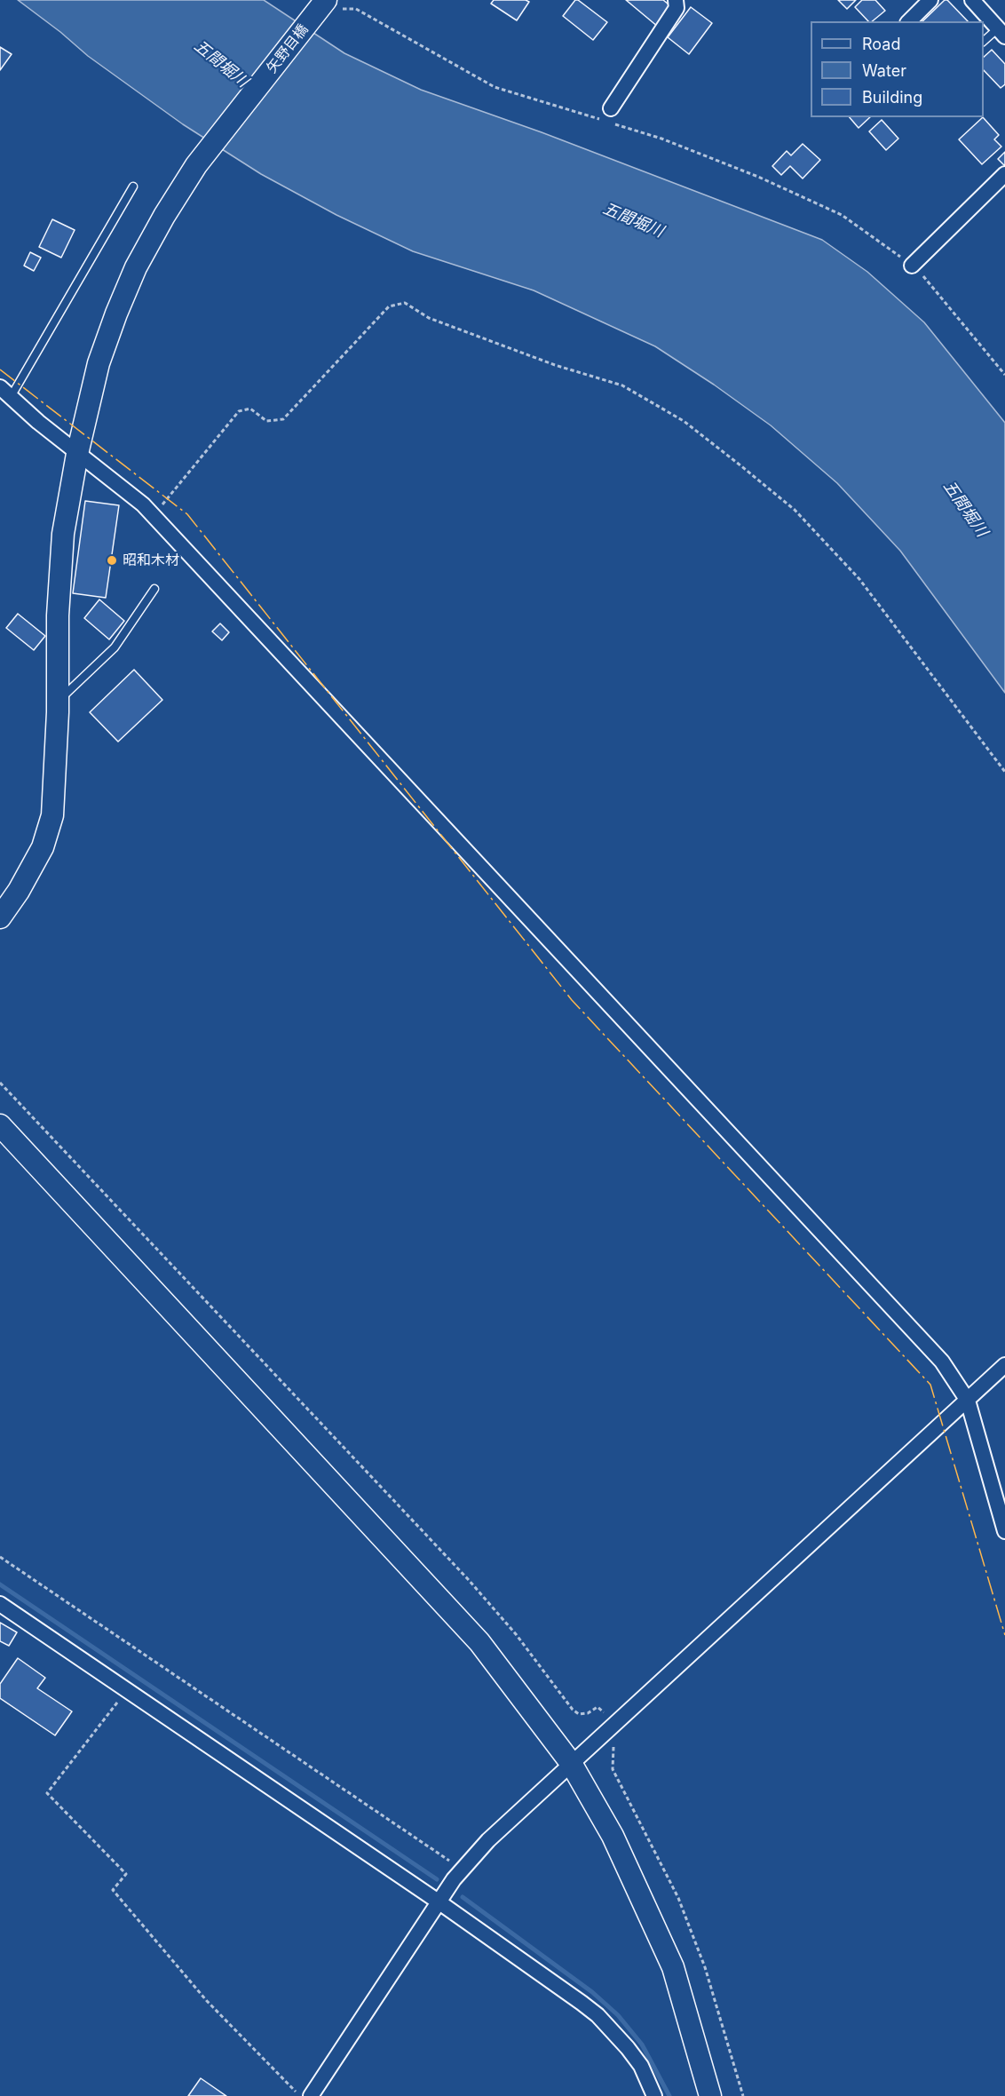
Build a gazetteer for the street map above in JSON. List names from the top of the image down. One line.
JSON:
{"streets":{"street":["矢野目橋"]},"water":["五間堀川"],"places":["昭和木材"],"legend":["Road","Water","Building"]}
